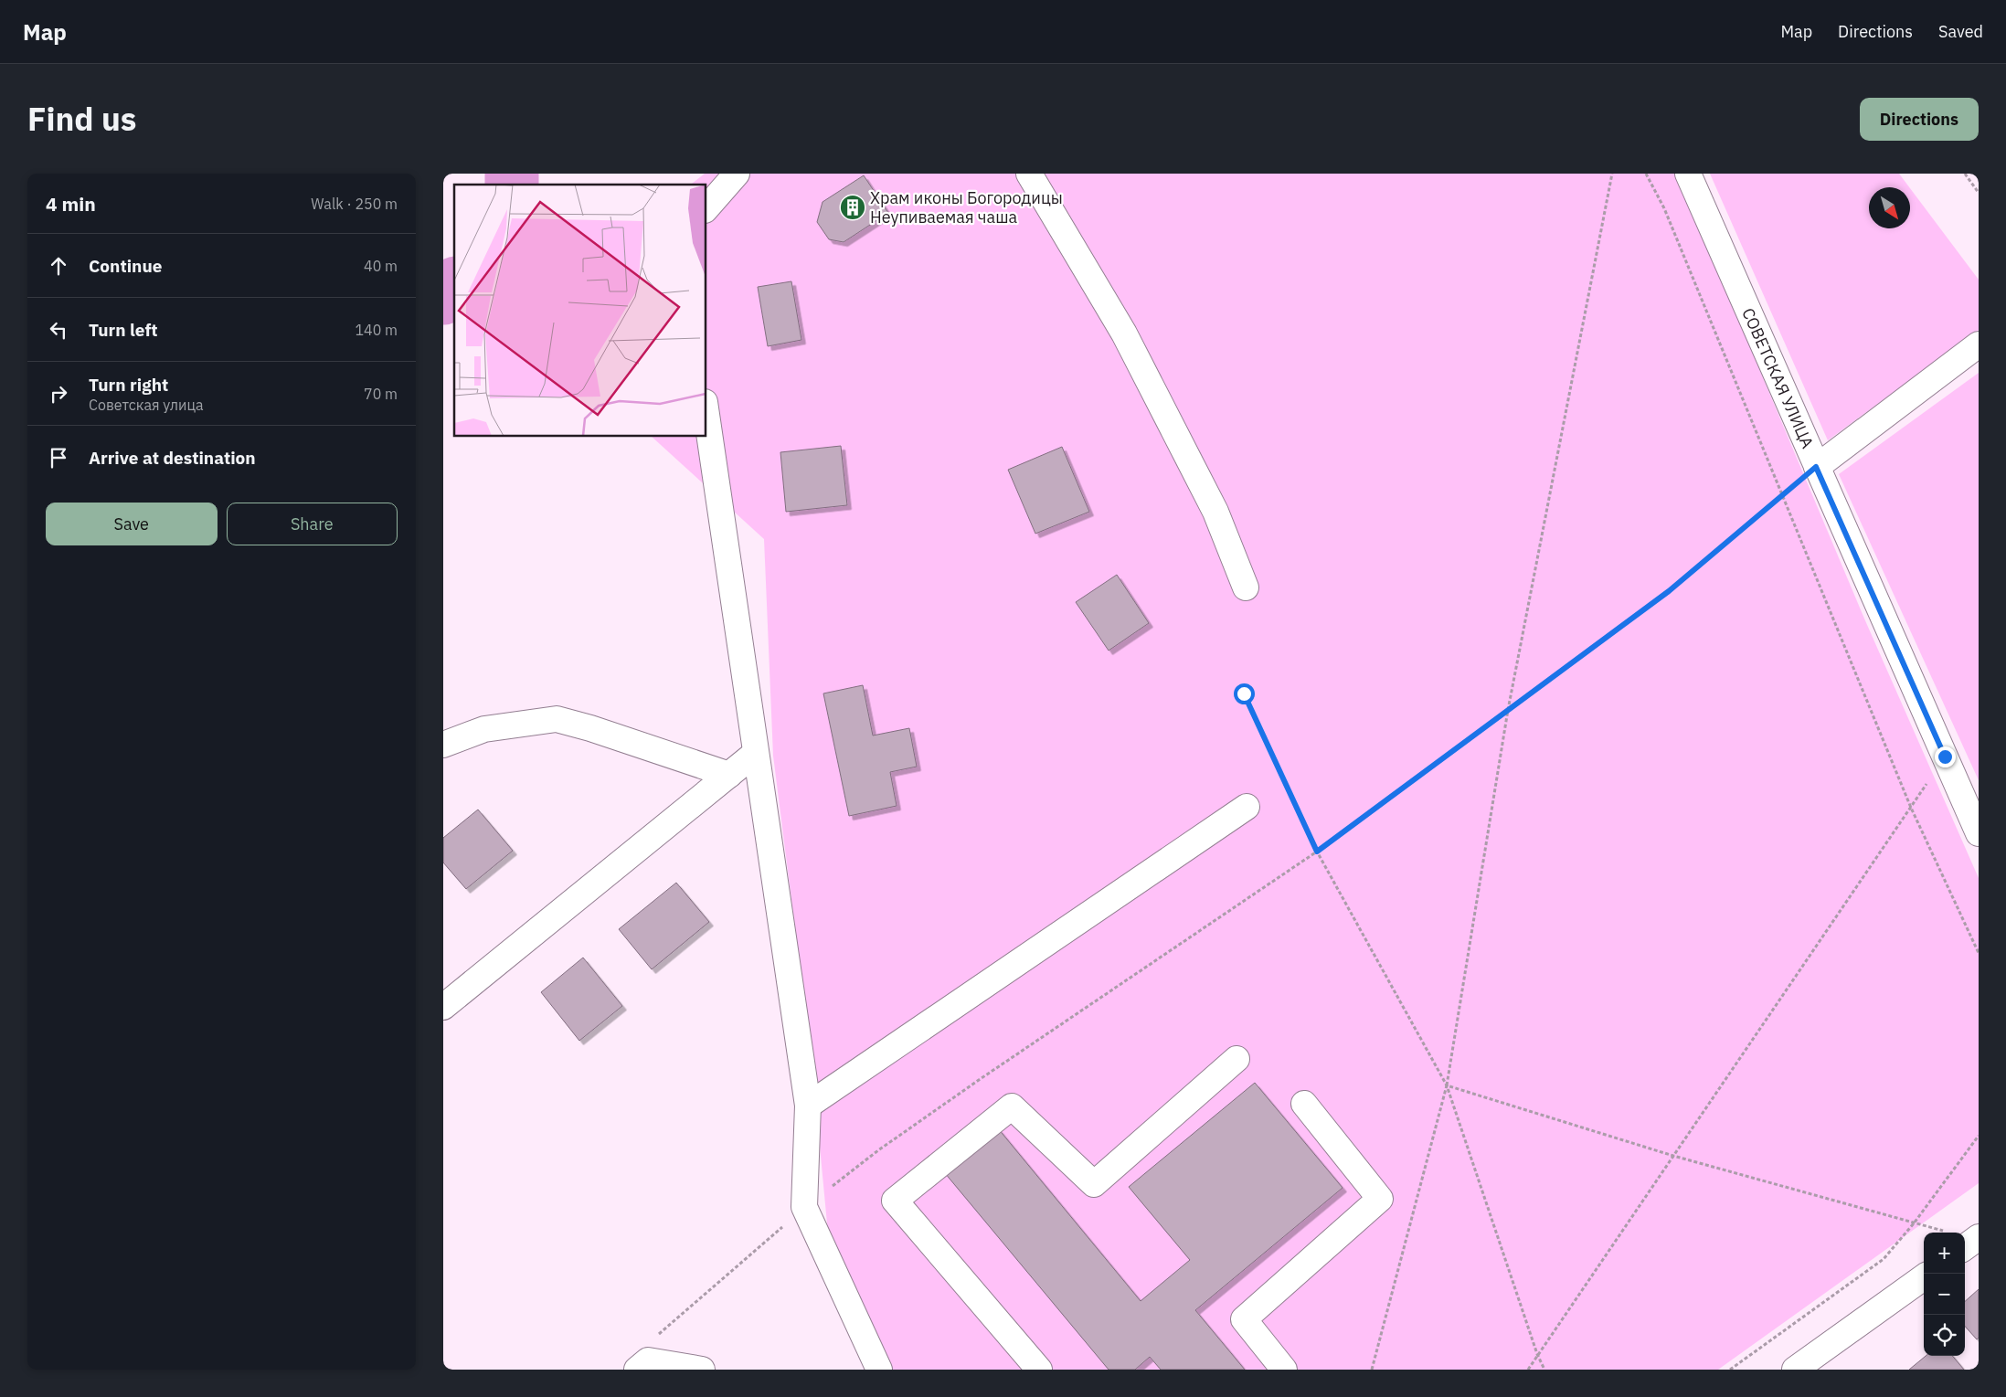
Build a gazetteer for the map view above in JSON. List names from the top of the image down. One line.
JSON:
{"streets":{"main road":["СОВЕТСКАЯ УЛИЦА"]},"places":{"building":["Храм иконы Богородицы Неупиваемая чаша"]},"north":"bottom right","page":{"header":"Map","nav":["Map","Directions","Saved"],"title":"Find us","buttons":["Directions",["Save","Share"]],"heading":["4 min","Walk · 250 m"],"list":[["Continue","40 m"],["Turn left","140 m"],["Turn right","Советская улица","70 m"],"Arrive at destination"],"map_buttons":["+","−"]}}
